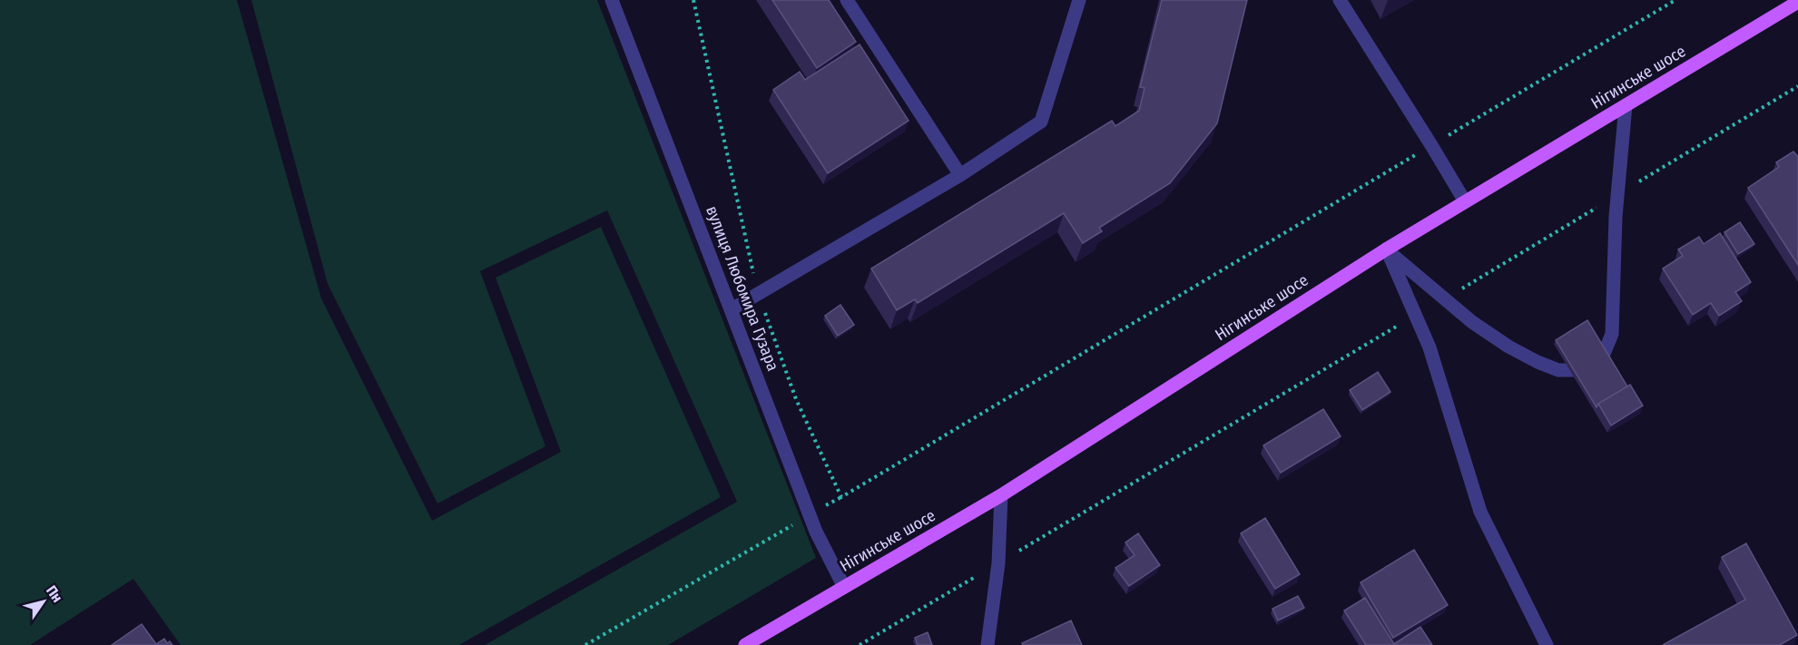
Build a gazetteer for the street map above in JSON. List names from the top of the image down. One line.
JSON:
{"streets":{"main road":["Нігинське шосе"],"street":["вулиця Любомира Гузара"]},"crossings":[["Нігинське шосе","вулиця Любомира Гузара"]],"north":"top right"}
